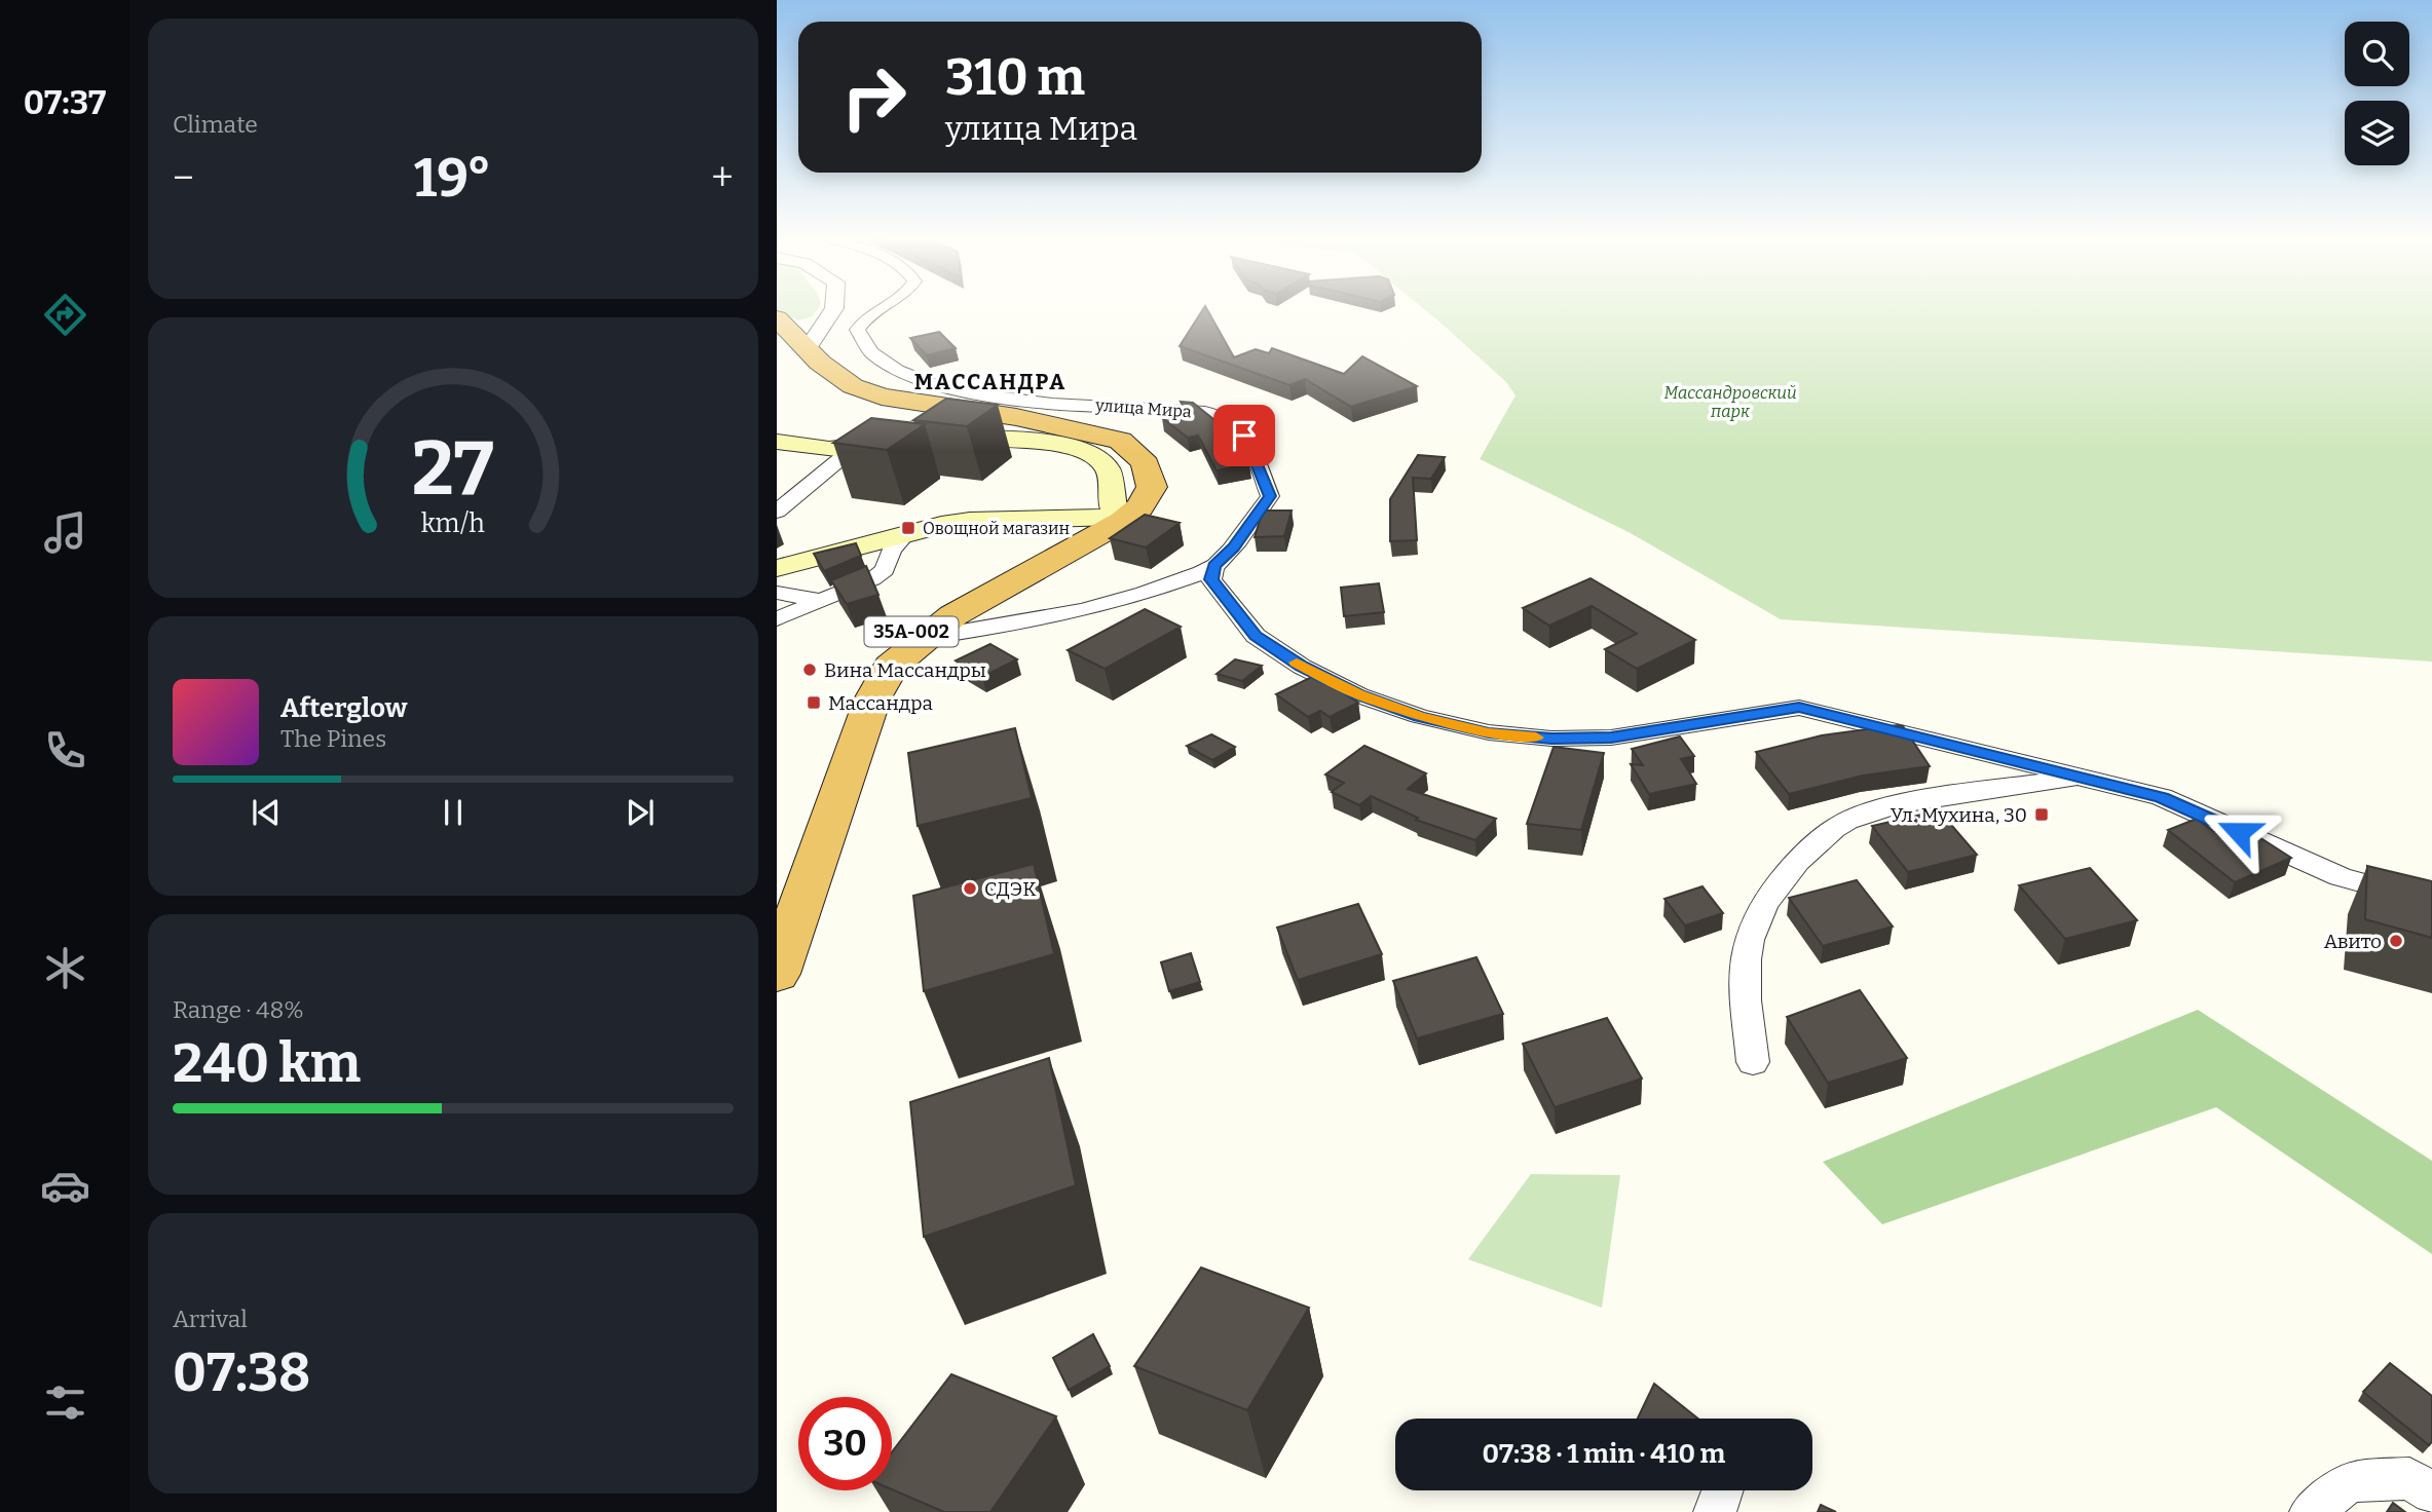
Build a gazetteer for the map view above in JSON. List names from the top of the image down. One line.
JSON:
{"streets":{"highway":["35А-002"],"street":["улица Мира"]},"crossings":[["улица Мира","35А-002"]],"districts":["МАССАНДРА"],"parks":["Массандровский парк"],"places":{"transit":["Овощной магазин","Массандра","Ул. Мухина, 30"],"other":["Вина Массандры","СДЭК","Авито"]},"page":{"tabs":"07:37","tile":["Climate",["Range · 48%","240 km"],["Arrival","07:38"]],"turn":["310 m","улица Мира"],"heat":["−","19°","+"],"song":["Afterglow","The Pines"],"limit":"30","trip":"07:38 · 1 min · 410 m","gauge":["27","km/h"]}}
